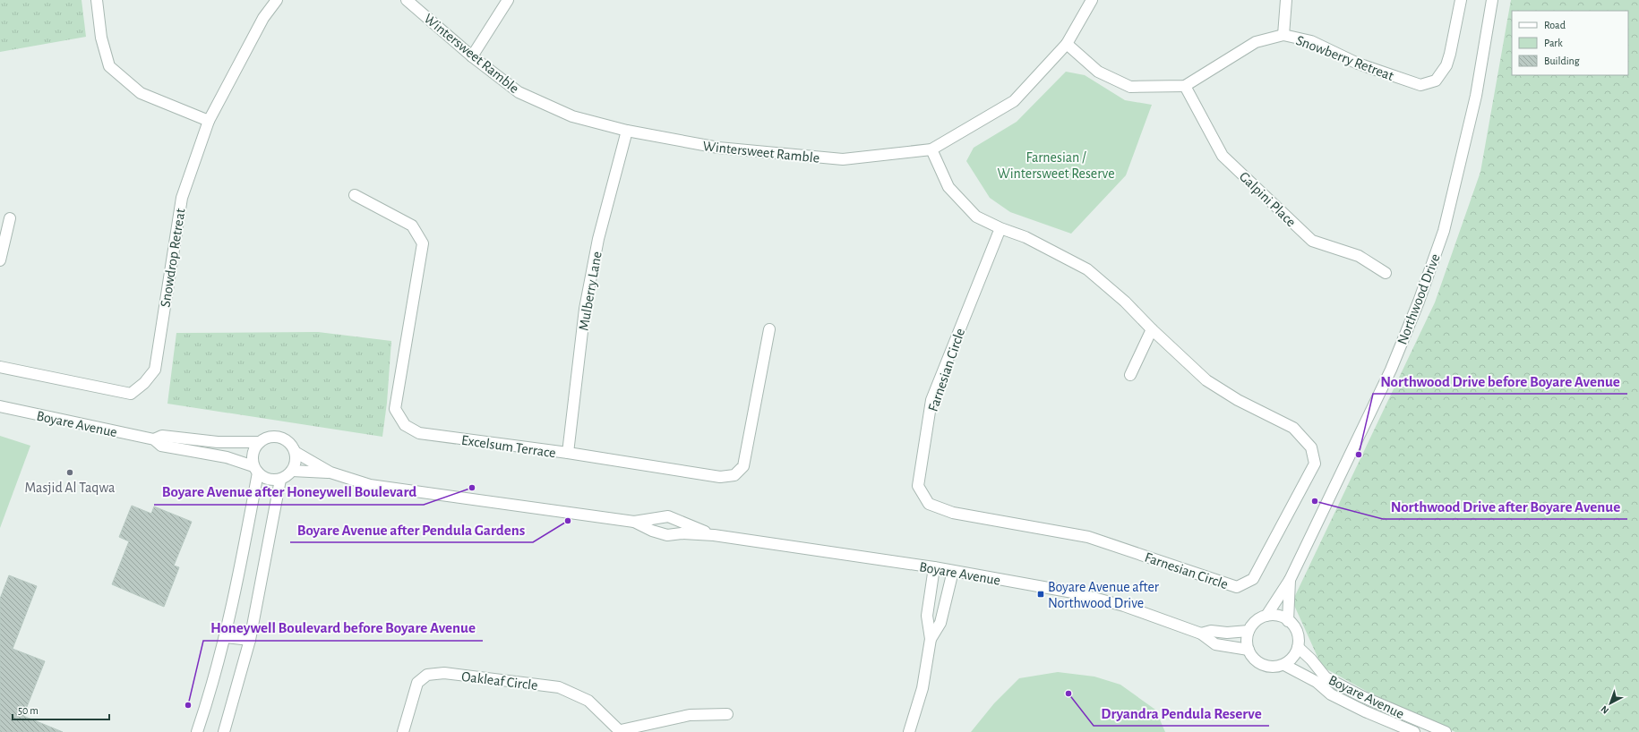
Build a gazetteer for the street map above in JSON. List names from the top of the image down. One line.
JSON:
{"streets":{"street":["Wintersweet Ramble","Snowberry Retreat","Galpini Place","Snowdrop Retreat","Mulberry Lane","Northwood Drive","Farnesian Circle","Boyare Avenue","Excelsum Terrace","Oakleaf Circle"]},"crossings":[["Wintersweet Ramble","Mulberry Lane"],["Wintersweet Ramble","Farnesian Circle"],["Snowberry Retreat","Galpini Place"],["Mulberry Lane","Excelsum Terrace"],["Northwood Drive","Boyare Avenue"]],"parks":["Farnesian / Wintersweet Reserve"],"places":{"other":["Northwood Drive before Boyare Avenue","Masjid Al Taqwa","Boyare Avenue after Honeywell Boulevard","Northwood Drive after Boyare Avenue","Boyare Avenue after Pendula Gardens","Dryandra Pendula Reserve","Honeywell Boulevard before Boyare Avenue"],"transit":["Boyare Avenue after Northwood Drive"]},"legend":["Road","Park","Building"],"scale_bar":"50 m","north":"bottom left"}
